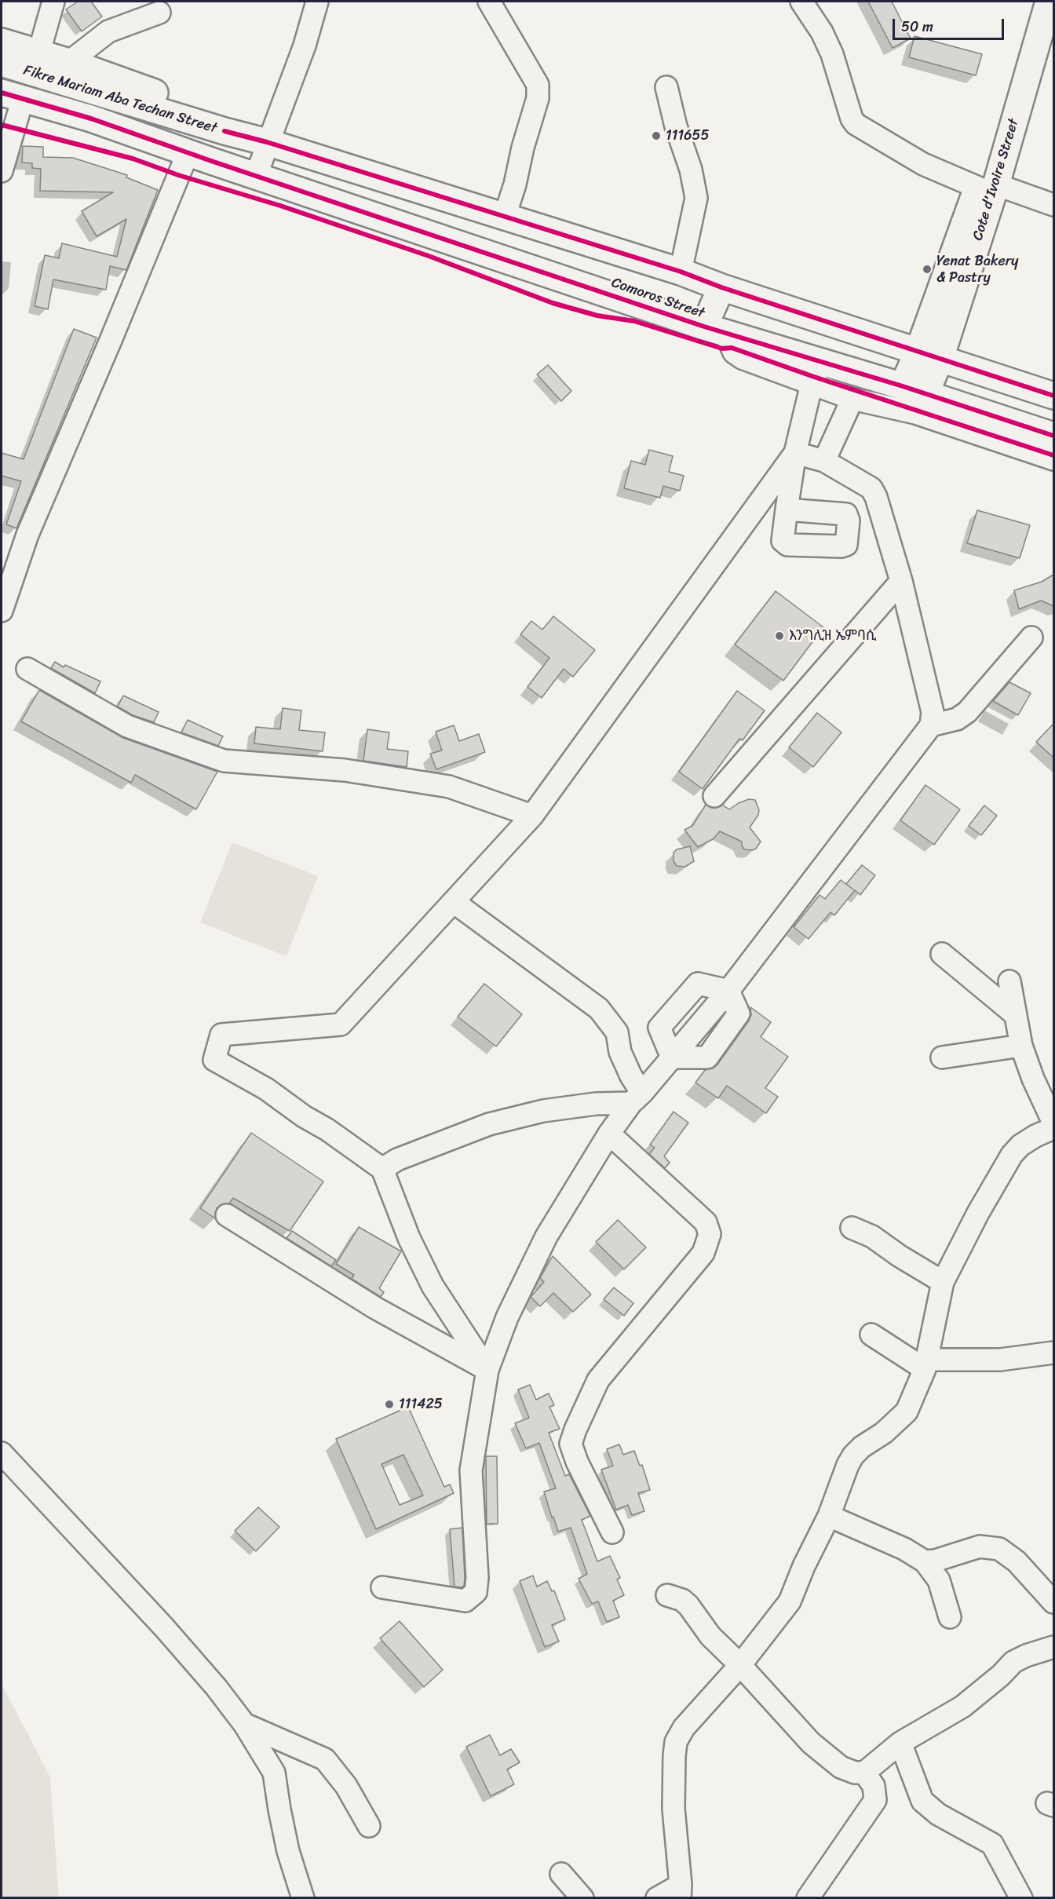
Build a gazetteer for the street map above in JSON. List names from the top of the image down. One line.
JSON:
{"streets":{"main road":["Fikre Mariam Aba Techan Street","Cote d'Ivoire Street","Comoros Street"]},"crossings":[["Fikre Mariam Aba Techan Street","Comoros Street"],["Cote d'Ivoire Street","Comoros Street"]],"places":["111655","Yenat Bakery & Pastry","እንግሊዝ ኤምባሲ","111425"],"scale_bar":"50 m"}
